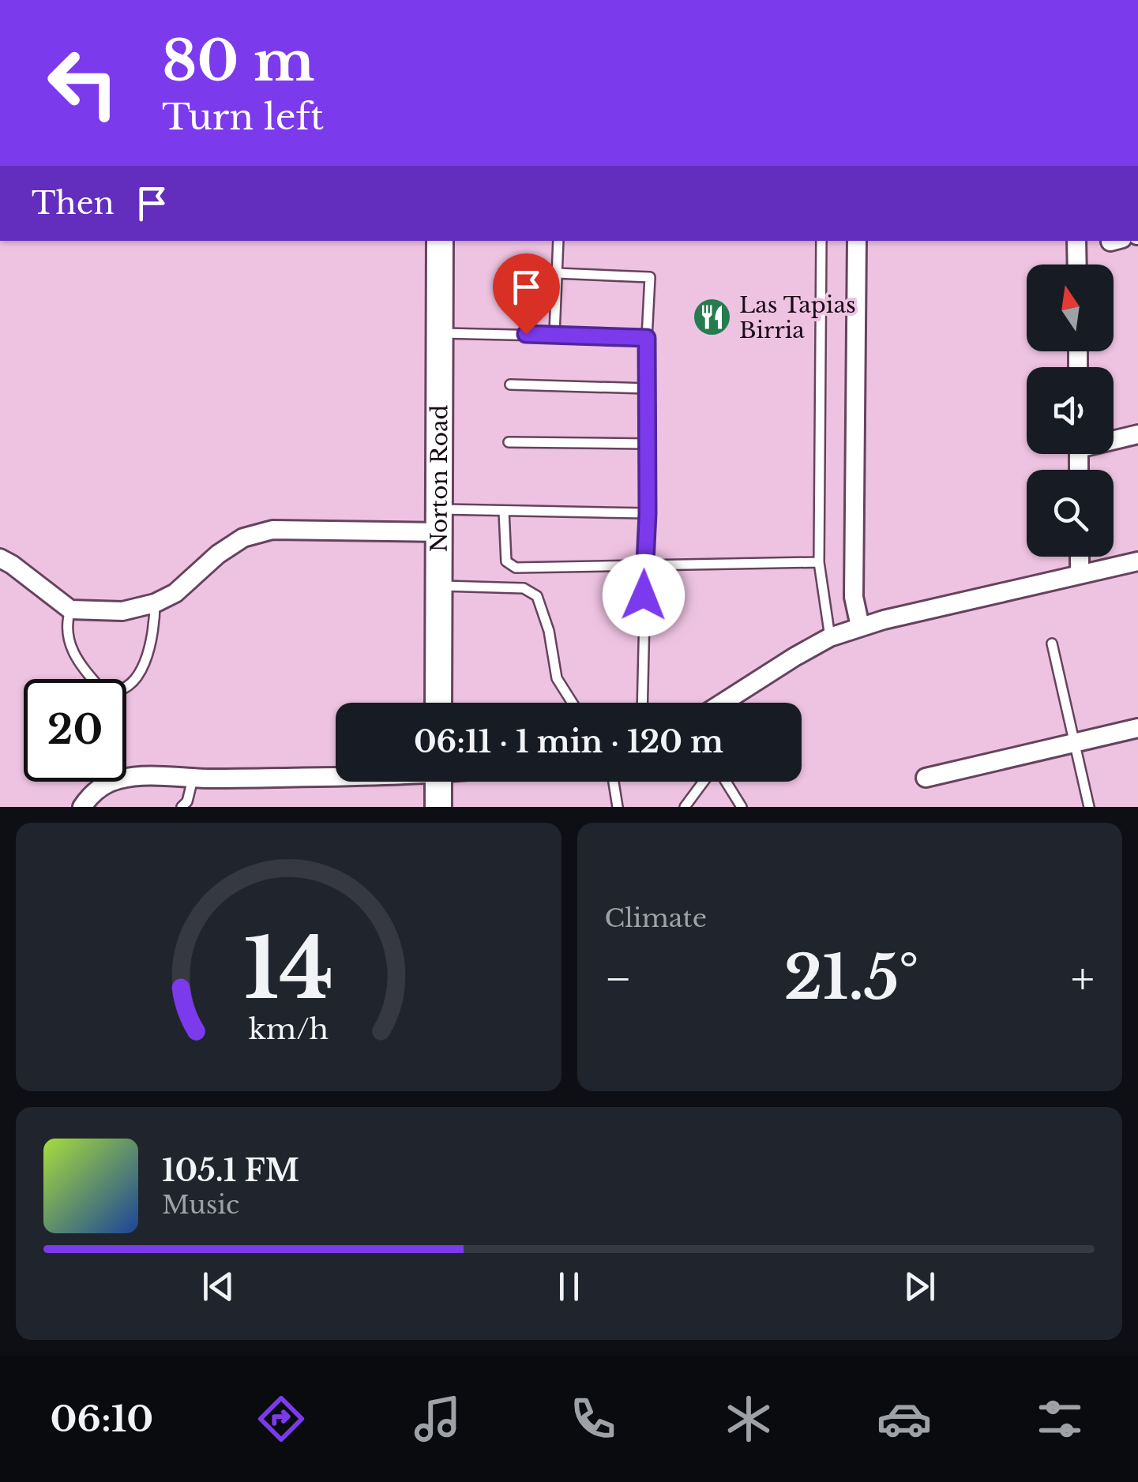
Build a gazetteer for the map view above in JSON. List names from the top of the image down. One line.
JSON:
{"streets":{"main road":["Norton Road"]},"places":{"restaurant":["Las Tapias Birria"]},"north":"top","page":{"turn":["80 m","Turn left"],"then":"Then","limit":"20","trip":"06:11 · 1 min · 120 m","tile":"Climate","heat":["−","21.5°","+"],"song":["105.1 FM","Music"],"tabs":"06:10","gauge":["14","km/h"]}}
